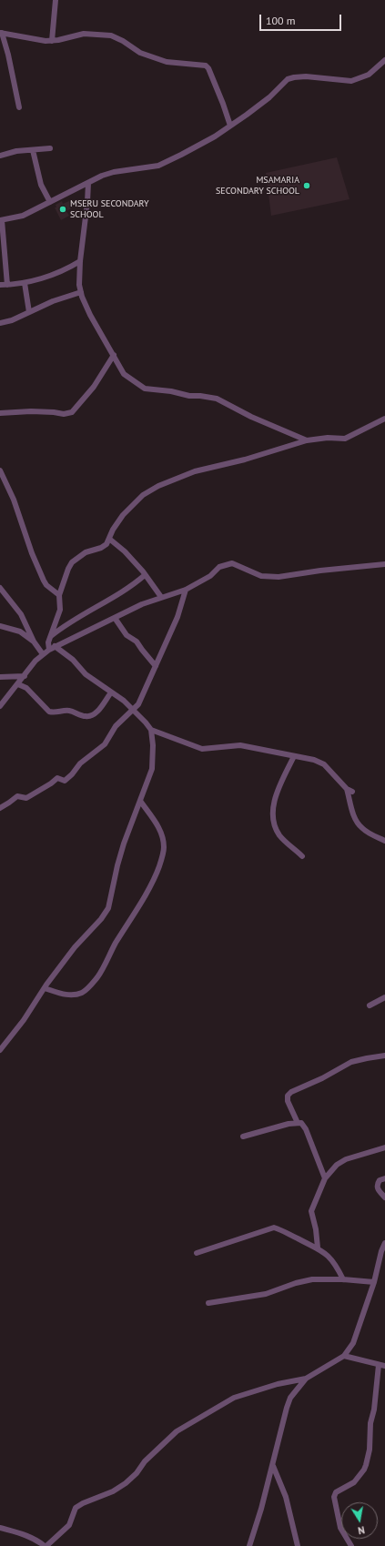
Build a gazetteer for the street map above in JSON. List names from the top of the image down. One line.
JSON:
{"places":["MSAMARIA SECONDARY SCHOOL","MSERU SECONDARY SCHOOL"],"scale_bar":"100 m","north":"bottom"}
